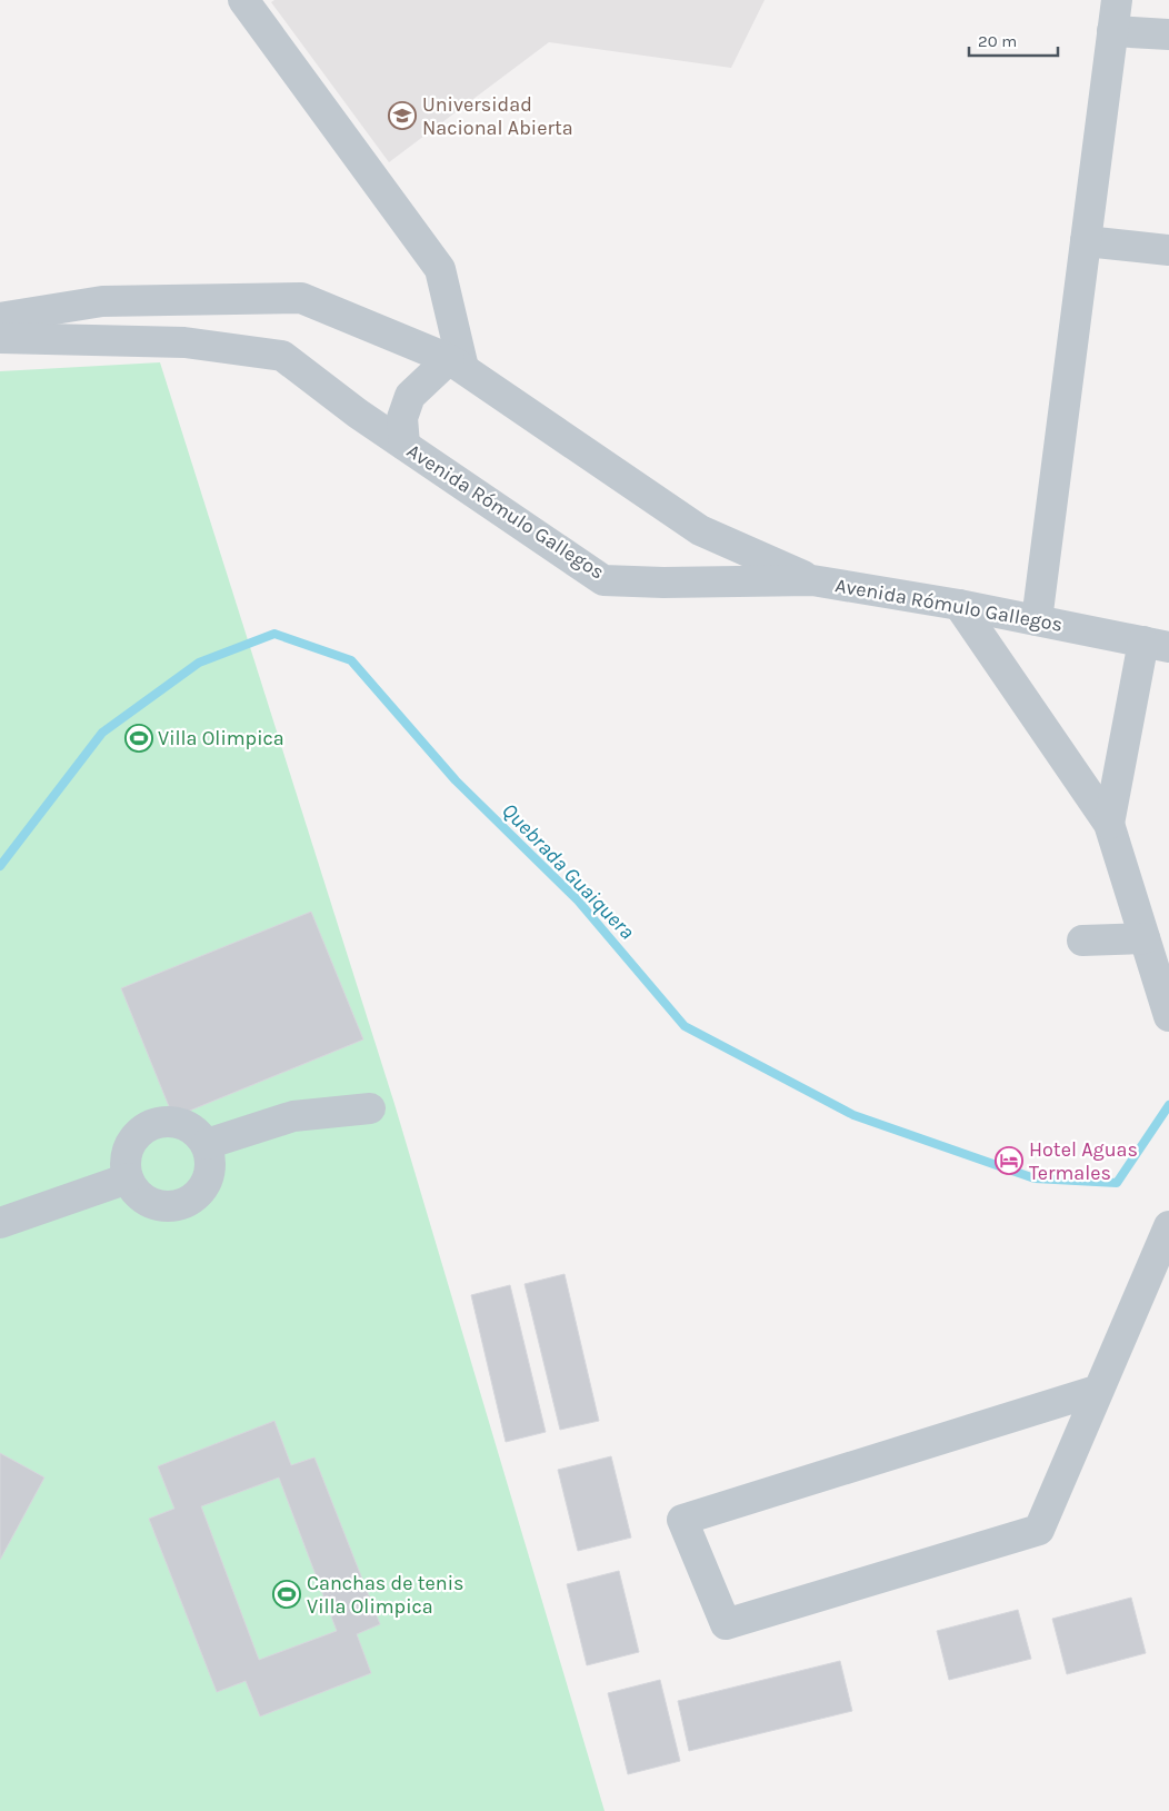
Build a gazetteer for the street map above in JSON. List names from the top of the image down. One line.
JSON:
{"streets":{"street":["Avenida Rómulo Gallegos"]},"water":["Quebrada Guaiquera"],"places":{"school or university":["Universidad Nacional Abierta"],"sports":["Villa Olimpica","Canchas de tenis Villa Olimpica"],"hotel":["Hotel Aguas Termales"]},"scale_bar":"20 m"}
